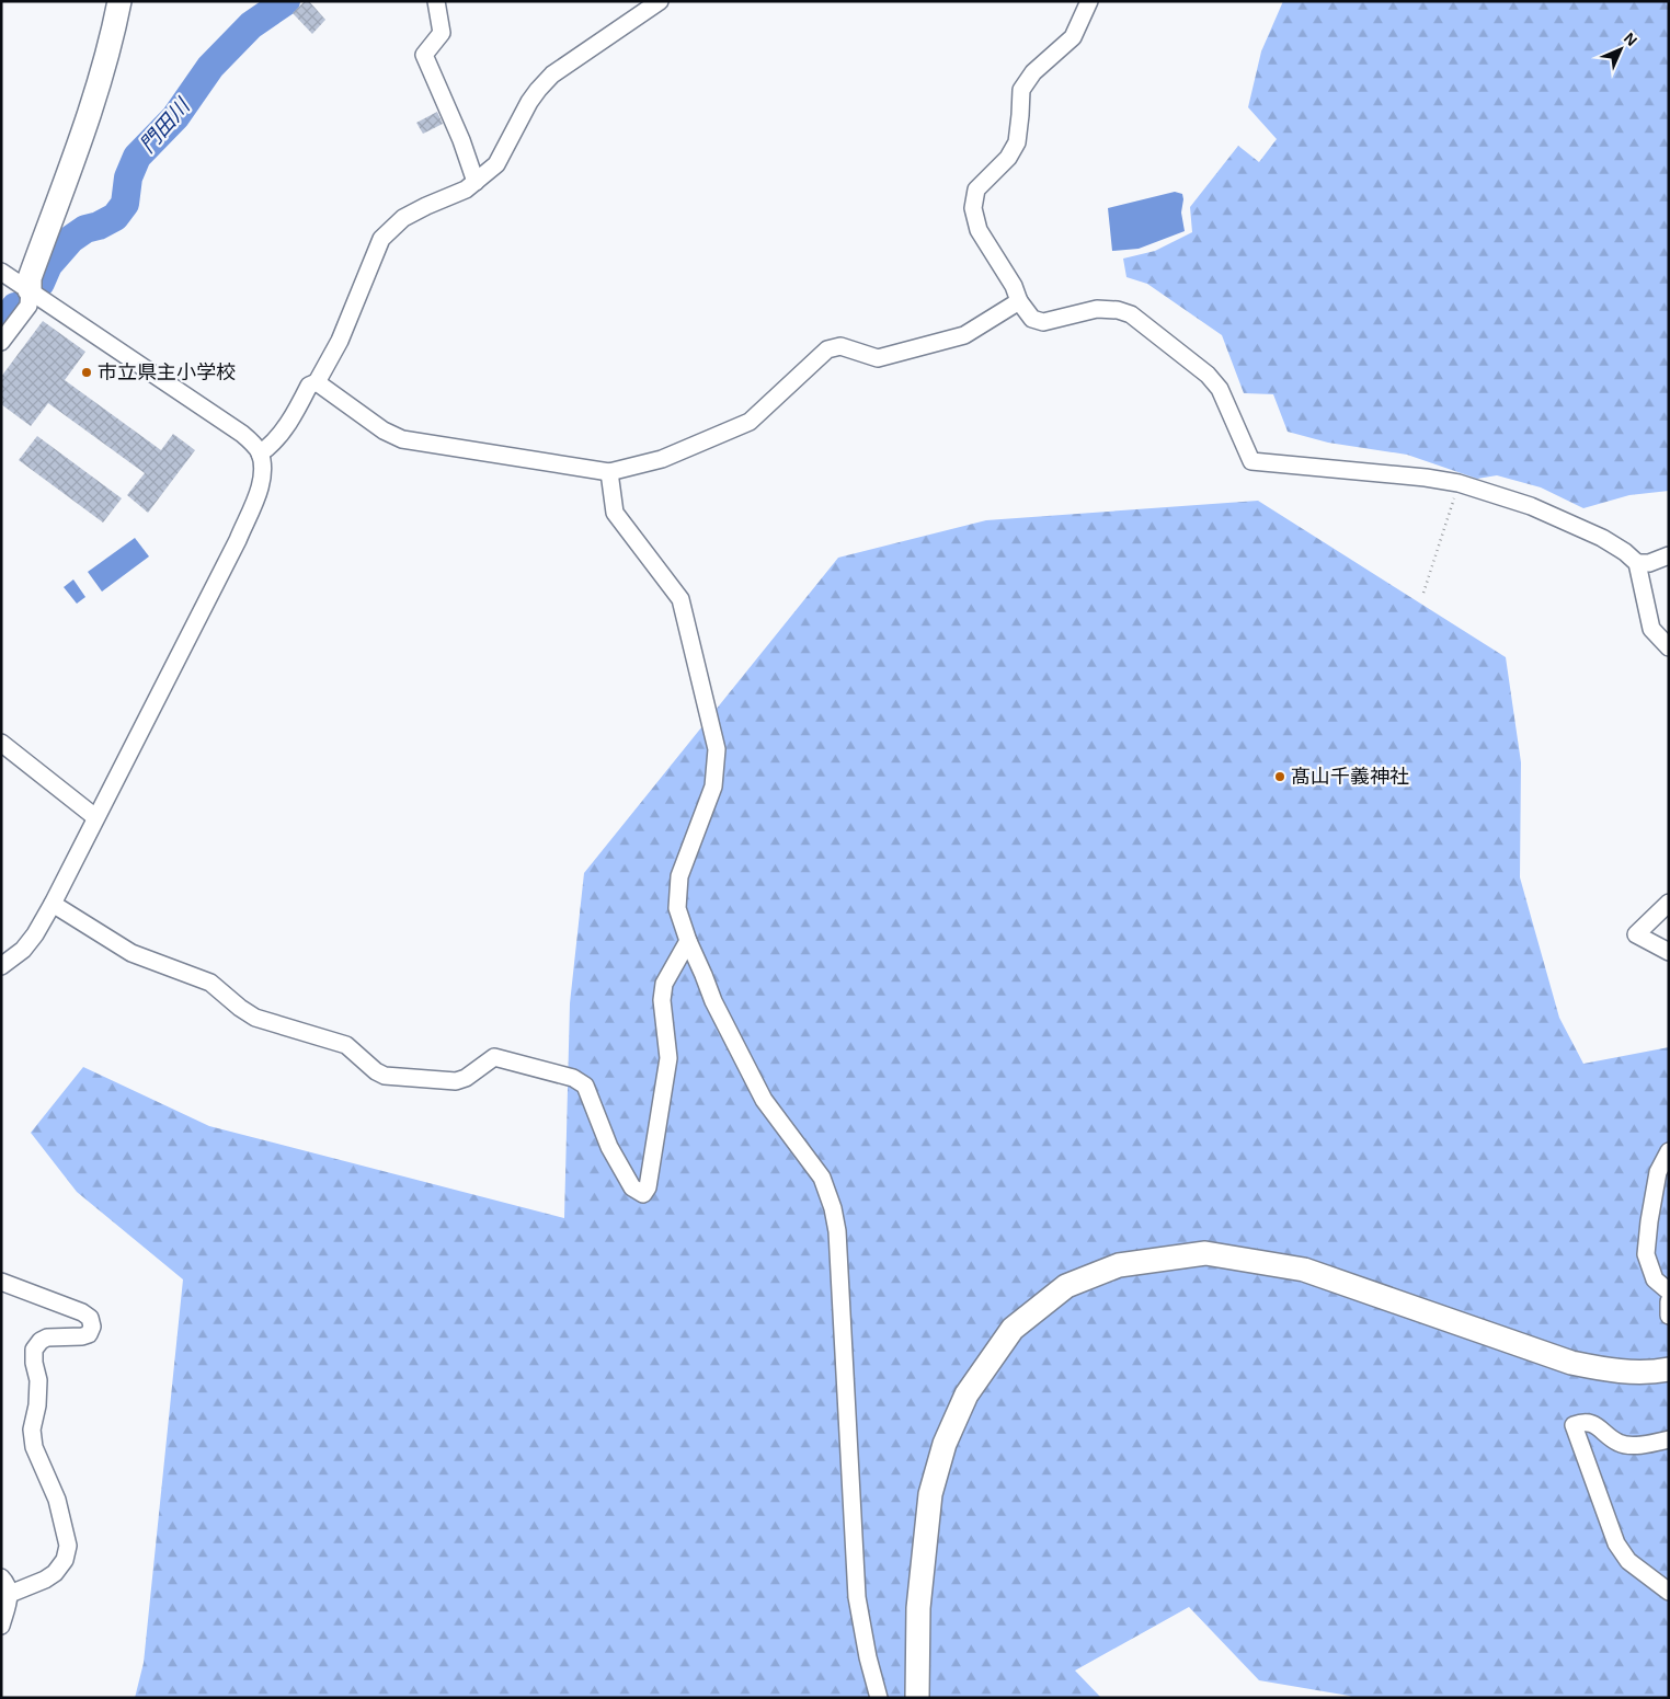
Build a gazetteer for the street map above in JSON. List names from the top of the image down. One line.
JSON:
{"water":["門田川"],"places":["市立県主小学校","髙山千義神社"],"north":"top right"}
